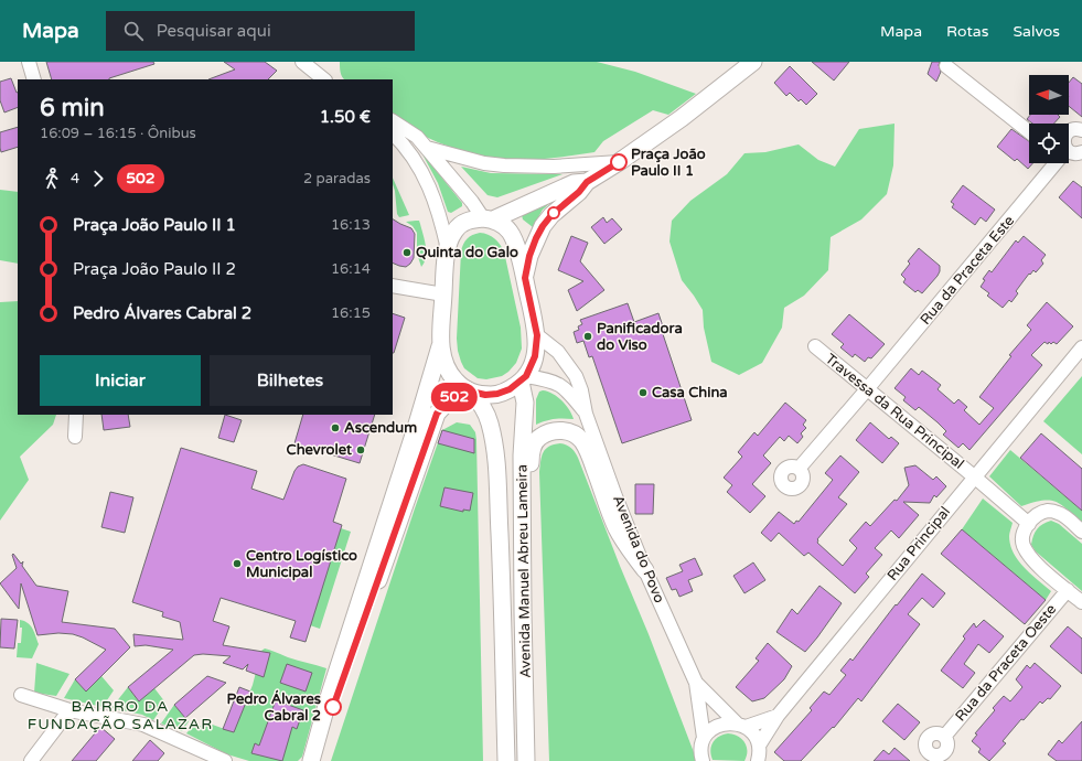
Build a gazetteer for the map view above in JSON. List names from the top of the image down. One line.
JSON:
{"streets":{"main road":["Avenida Manuel Abreu Lameira"],"street":["Rua da Praceta Este","Travessa da Rua Principal","Rua Principal","Avenida do Povo","Rua da Praceta Oeste"]},"crossings":[["Rua da Praceta Este","Travessa da Rua Principal"],["Travessa da Rua Principal","Rua Principal"],["Rua Principal","Avenida do Povo"],["Avenida do Povo","Avenida Manuel Abreu Lameira"]],"districts":["BAIRRO DA FUNDAÇÃO SALAZAR"],"places":["Praça João Paulo II 1","Quinta do Galo","Panificadora do Viso","Casa China","Ascendum","Chevrolet","Centro Logístico Municipal","Pedro Álvares Cabral 2"],"lines":["bus line 502"],"north":"left","page":{"header":"Mapa","search":"Pesquisar aqui","nav":["Mapa","Rotas","Salvos"],"on_map":"502","heading":["6 min","16:09 – 16:15 · Ônibus","1.50 €"],"legs":["4","502","2 paradas"],"list":[{"name":"Praça João Paulo II 1","value":"16:13"},{"name":"Praça João Paulo II 2","value":"16:14"},{"name":"Pedro Álvares Cabral 2","value":"16:15"}],"buttons":["Iniciar","Bilhetes"]}}
